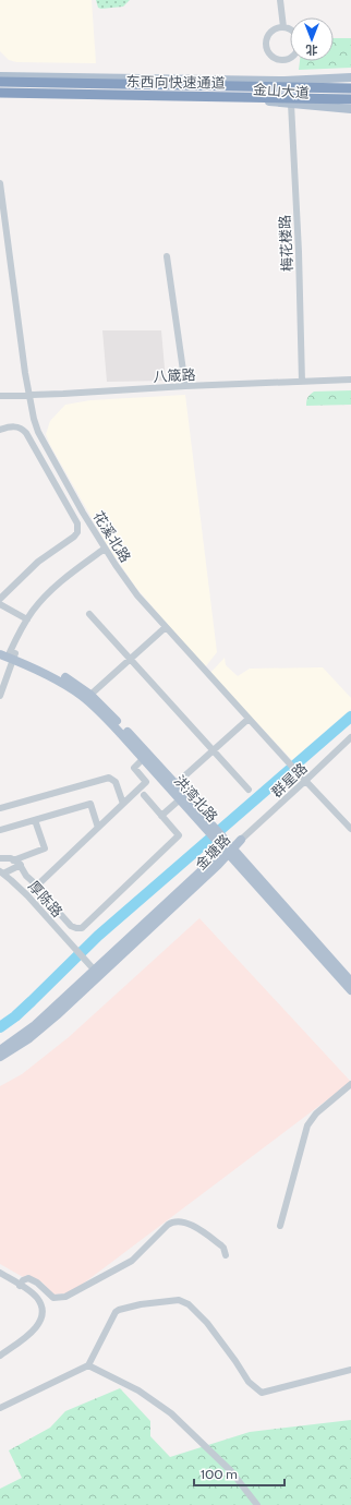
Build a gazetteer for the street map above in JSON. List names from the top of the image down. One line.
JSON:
{"streets":{"highway":["东西向快速通道"],"main road":["金山大道","洪湾北路","金塘路"],"street":["梅花楼路","八箴路","花溪北路","群星路","厚陈路"]},"crossings":[["金山大道","梅花楼路"],["梅花楼路","八箴路"],["八箴路","花溪北路"],["花溪北路","群星路"],["群星路","金塘路"],["洪湾北路","金塘路"],["金塘路","厚陈路"]],"scale_bar":"100 m","north":"bottom"}
